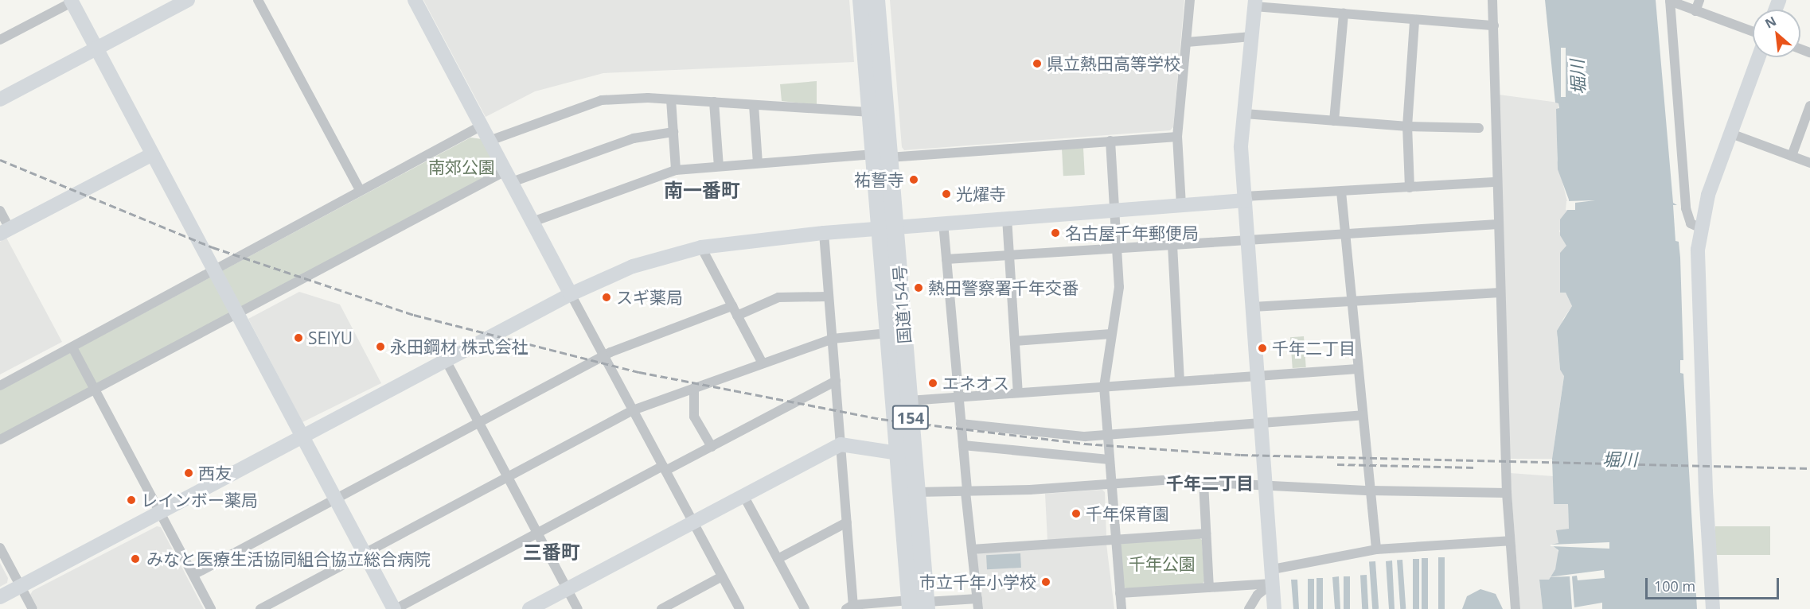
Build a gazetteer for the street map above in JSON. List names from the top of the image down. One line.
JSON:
{"streets":{"highway":["国道154号","154"]},"districts":["南一番町","千年二丁目","三番町"],"water":["堀川"],"parks":["南郊公園","千年公園"],"places":["県立熱田高等学校","祐誓寺","光燿寺","名古屋千年郵便局","熱田警察署千年交番","スギ薬局","SEIYU","永田鋼材 株式会社","千年二丁目","エネオス","西友","レインボー薬局","千年保育園","みなと医療生活協同組合協立総合病院","市立千年小学校"],"scale_bar":"100 m","north":"top left"}
